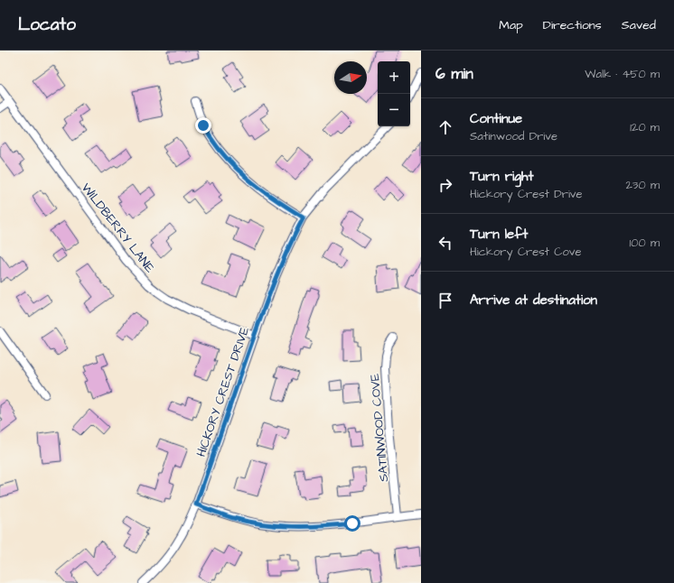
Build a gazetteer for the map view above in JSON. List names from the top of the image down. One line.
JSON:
{"streets":{"street":["WILDBERRY LANE","HICKORY CREST DRIVE","SATINWOOD COVE"]},"crossings":[["WILDBERRY LANE","HICKORY CREST DRIVE"]],"north":"right","page":{"header":"Locato","nav":["Map","Directions","Saved"],"heading":["6 min","Walk · 450 m"],"map_buttons":["+","−"],"list":[["Continue","Satinwood Drive","120 m"],["Turn right","Hickory Crest Drive","230 m"],["Turn left","Hickory Crest Cove","100 m"],"Arrive at destination"]}}
